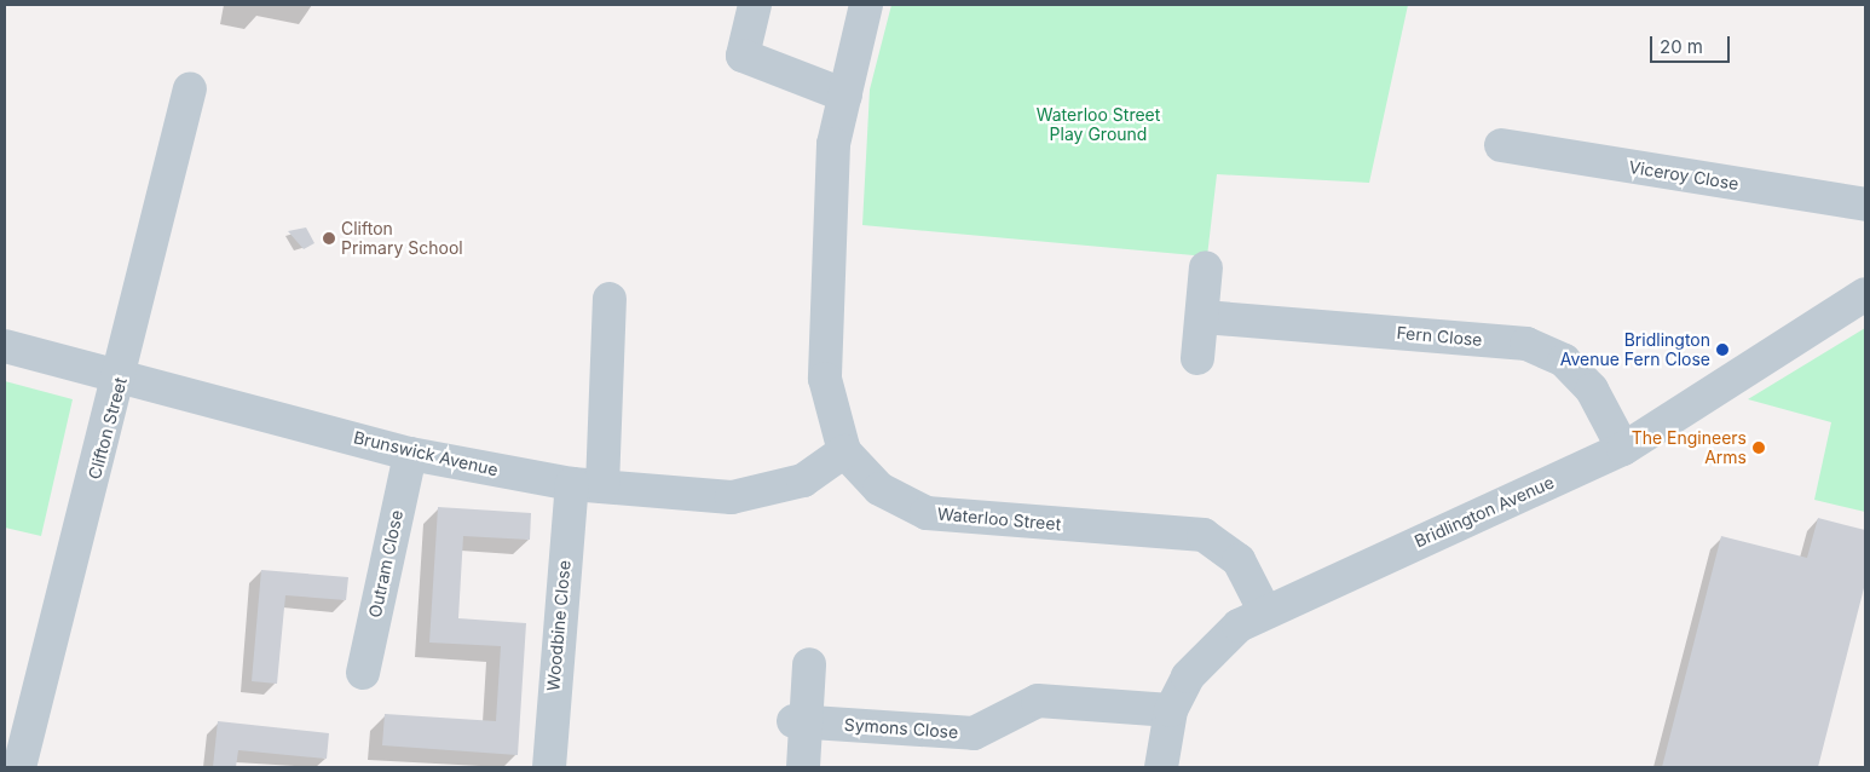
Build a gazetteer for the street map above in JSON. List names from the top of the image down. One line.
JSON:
{"streets":{"street":["Viceroy Close","Fern Close","Clifton Street","Brunswick Avenue","Bridlington Avenue","Waterloo Street","Outram Close","Woodbine Close","Symons Close"]},"crossings":[["Fern Close","Bridlington Avenue"],["Clifton Street","Brunswick Avenue"],["Brunswick Avenue","Waterloo Street"],["Brunswick Avenue","Outram Close"],["Brunswick Avenue","Woodbine Close"],["Bridlington Avenue","Waterloo Street"],["Bridlington Avenue","Symons Close"]],"parks":["Waterloo Street Play Ground"],"places":["Clifton Primary School","Bridlington Avenue Fern Close","The Engineers Arms"],"scale_bar":"20 m"}
